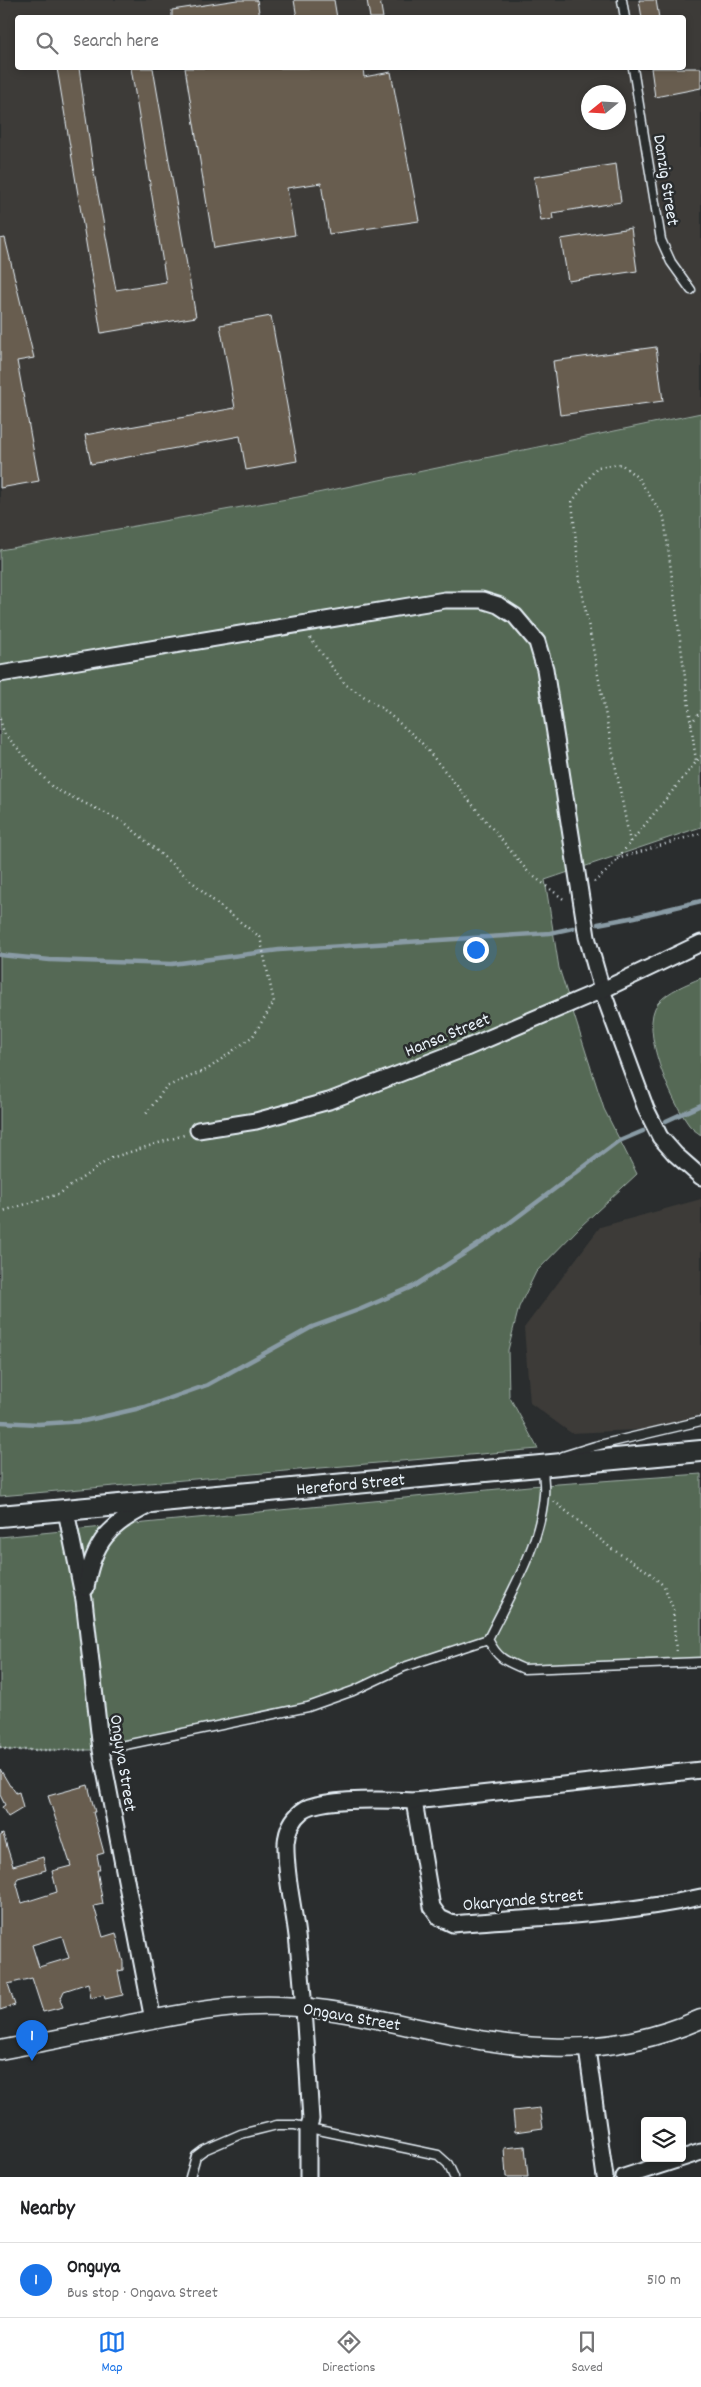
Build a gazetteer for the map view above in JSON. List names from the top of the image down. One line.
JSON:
{"streets":{"main road":["Hereford Street"],"street":["Hansa Street","Onguya Street","Okaryande Street","Ongava Street"],"lane":["Danzig Street"]},"crossings":[["Hereford Street","Onguya Street"],["Onguya Street","Ongava Street"]],"north":"left","page":{"search":"Search here","pins":"1","heading":"Nearby","list":[{"mark":"1","name":"Onguya","note":"Bus stop · Ongava Street","value":"510 m"}],"nav":["Map","Directions","Saved"]}}
